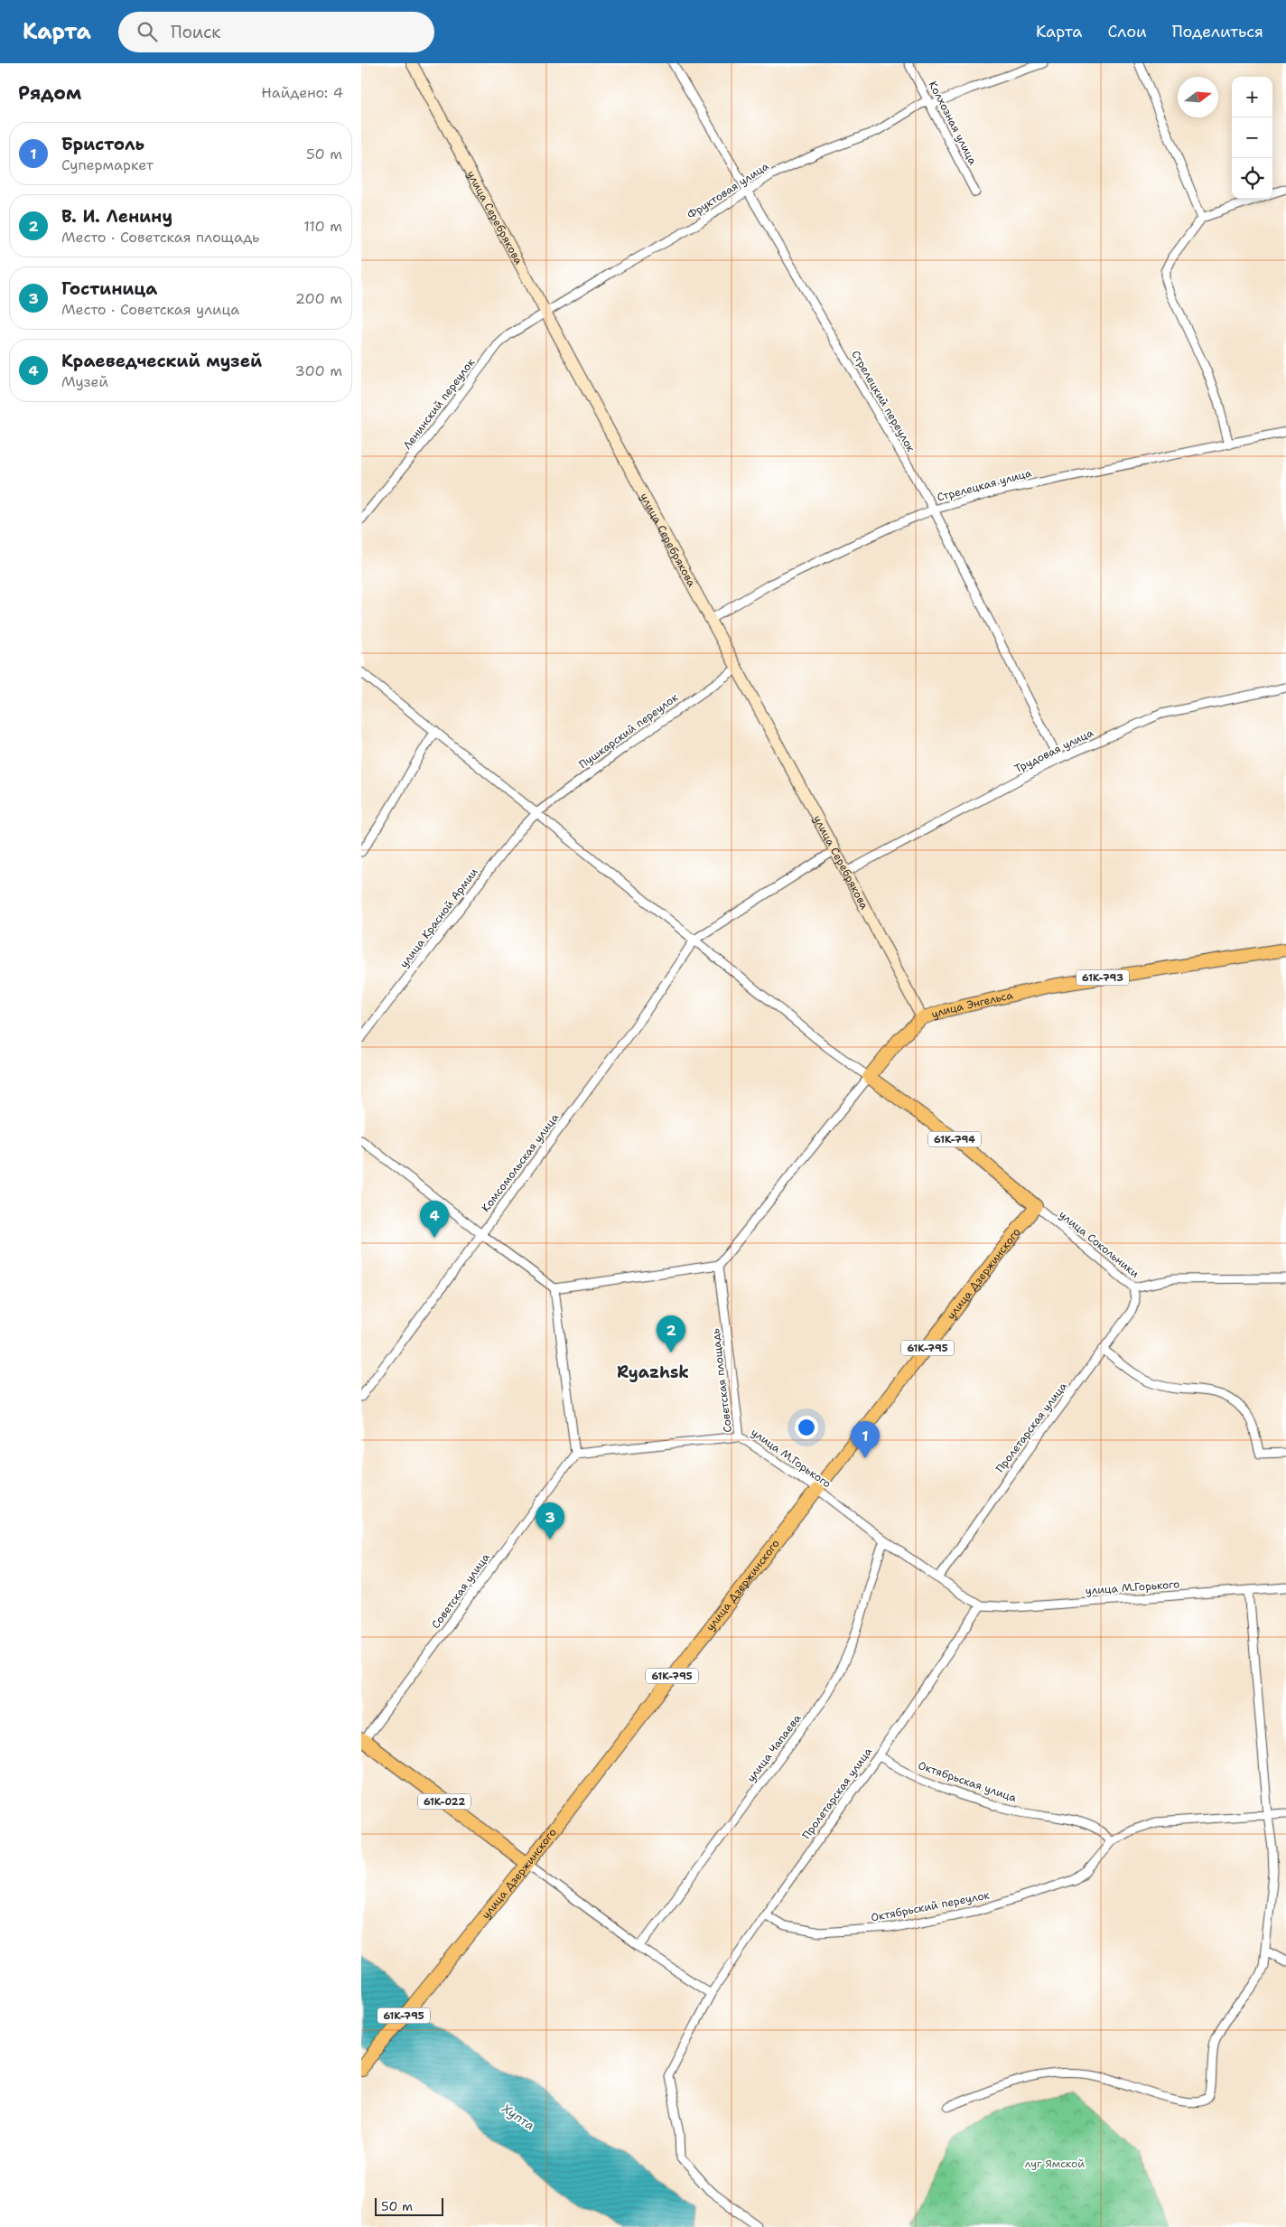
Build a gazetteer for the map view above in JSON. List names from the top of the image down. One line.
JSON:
{"streets":{"main road":["улица Серебрякова","61К-793","улица Энгельса","61К-794","улица Дзержинского","61К-795","61К-022"],"street":["Колхозная улица","Фруктовая улица","Стрелецкий переулок","Ленинский переулок","Стрелецкая улица","Пушкарский переулок","Трудовая улица","улица Красной Армии","Комсомольская улица","улица Сокольники","Советская площадь","Пролетарская улица","улица М.Горького","Советская улица","улица Чапаева","Октябрьская улица","Октябрьский переулок"]},"crossings":[["Колхозная улица","Фруктовая улица"],["Фруктовая улица","улица Серебрякова"],["Фруктовая улица","Стрелецкий переулок"],["Фруктовая улица","Ленинский переулок"],["улица Серебрякова","Ленинский переулок"],["улица Серебрякова","Стрелецкая улица"],["улица Серебрякова","Пушкарский переулок"],["улица Серебрякова","Трудовая улица"],["улица Серебрякова","улица Энгельса"],["Стрелецкий переулок","Стрелецкая улица"],["Стрелецкий переулок","Трудовая улица"],["Пушкарский переулок","улица Красной Армии"],["улица Энгельса","61К-794"],["улица Энгельса","Советская площадь"],["61К-794","улица Сокольники"],["61К-794","улица Дзержинского"],["улица Сокольники","улица Дзержинского"],["улица Сокольники","Пролетарская улица"],["улица Дзержинского","улица М.Горького"],["улица Дзержинского","61К-022"],["Советская площадь","улица М.Горького"],["Советская площадь","Советская улица"],["Пролетарская улица","улица М.Горького"],["Пролетарская улица","Октябрьская улица"],["Пролетарская улица","Октябрьский переулок"],["улица М.Горького","улица Чапаева"],["Советская улица","61К-022"],["Октябрьская улица","Октябрьский переулок"]],"districts":["Ryazhsk"],"water":["Хупта"],"parks":["луг Ямской"],"scale_bar":"50 m","north":"right","page":{"header":"Карта","search":"Поиск","nav":["Карта","Слои","Поделиться"],"heading":["Рядом","Найдено: 4"],"map_buttons":["+","−"],"list":[{"mark":"1","name":"Бристоль","note":"Супермаркет","value":"50 m"},{"mark":"2","name":"В. И. Ленину","note":"Место · Советская площадь","value":"110 m"},{"mark":"3","name":"Гостиница","note":"Место · Советская улица","value":"200 m"},{"mark":"4","name":"Краеведческий музей","note":"Музей","value":"300 m"}],"pins":["4","2","1","3"],"scale":"50 m"}}
